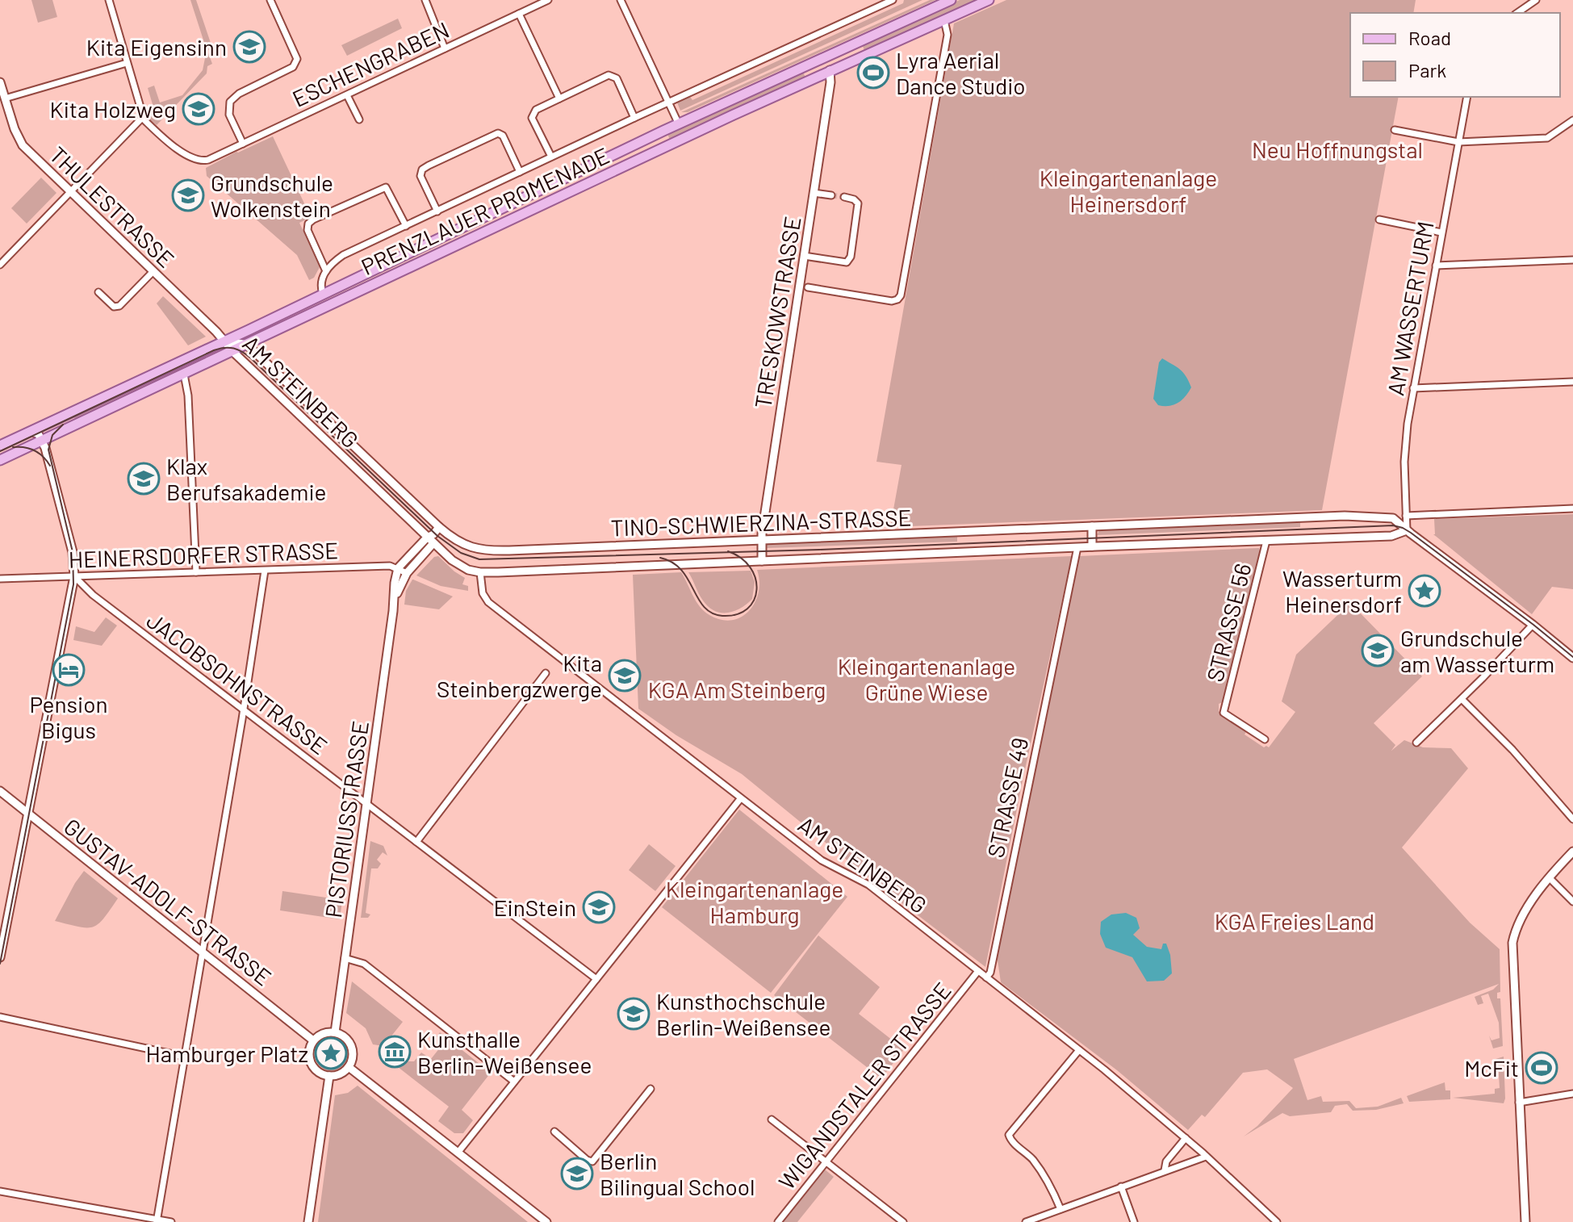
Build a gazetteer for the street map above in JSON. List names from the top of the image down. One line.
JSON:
{"streets":{"main road":["THULESTRASSE","PRENZLAUER PROMENADE","TRESKOWSTRASSE","AM STEINBERG","TINO-SCHWIERZINA-STRASSE","PISTORIUSSTRASSE","GUSTAV-ADOLF-STRASSE"],"street":["ESCHENGRABEN","AM WASSERTURM","HEINERSDORFER STRASSE","STRASSE 56","JACOBSOHNSTRASSE","STRASSE 49","WIGANDSTALER STRASSE"]},"crossings":[["THULESTRASSE","PRENZLAUER PROMENADE"],["THULESTRASSE","AM STEINBERG"],["PRENZLAUER PROMENADE","TRESKOWSTRASSE"],["PRENZLAUER PROMENADE","AM STEINBERG"],["AM WASSERTURM","TINO-SCHWIERZINA-STRASSE"],["TRESKOWSTRASSE","TINO-SCHWIERZINA-STRASSE"],["AM STEINBERG","TINO-SCHWIERZINA-STRASSE"],["AM STEINBERG","STRASSE 49"],["AM STEINBERG","PISTORIUSSTRASSE"],["AM STEINBERG","WIGANDSTALER STRASSE"],["TINO-SCHWIERZINA-STRASSE","STRASSE 56"],["TINO-SCHWIERZINA-STRASSE","STRASSE 49"],["HEINERSDORFER STRASSE","JACOBSOHNSTRASSE"],["HEINERSDORFER STRASSE","PISTORIUSSTRASSE"],["JACOBSOHNSTRASSE","PISTORIUSSTRASSE"],["PISTORIUSSTRASSE","GUSTAV-ADOLF-STRASSE"]],"parks":["Neu Hoffnungstal","Kleingartenanlage Heinersdorf","Kleingartenanlage Grüne Wiese","KGA Am Steinberg","Kleingartenanlage Hamburg","KGA Freies Land"],"places":{"school or university":["Kita Eigensinn","Kita Holzweg","Grundschule Wolkenstein","Klax Berufsakademie","Grundschule am Wasserturm","Kita Steinbergzwerge","EinStein","Kunsthochschule Berlin-Weißensee","Berlin Bilingual School"],"sports":["Lyra Aerial Dance Studio","McFit"],"place":["Wasserturm Heinersdorf","Hamburger Platz"],"hotel":["Pension Bigus"],"museum":["Kunsthalle Berlin-Weißensee"]},"legend":["Road","Park"]}
